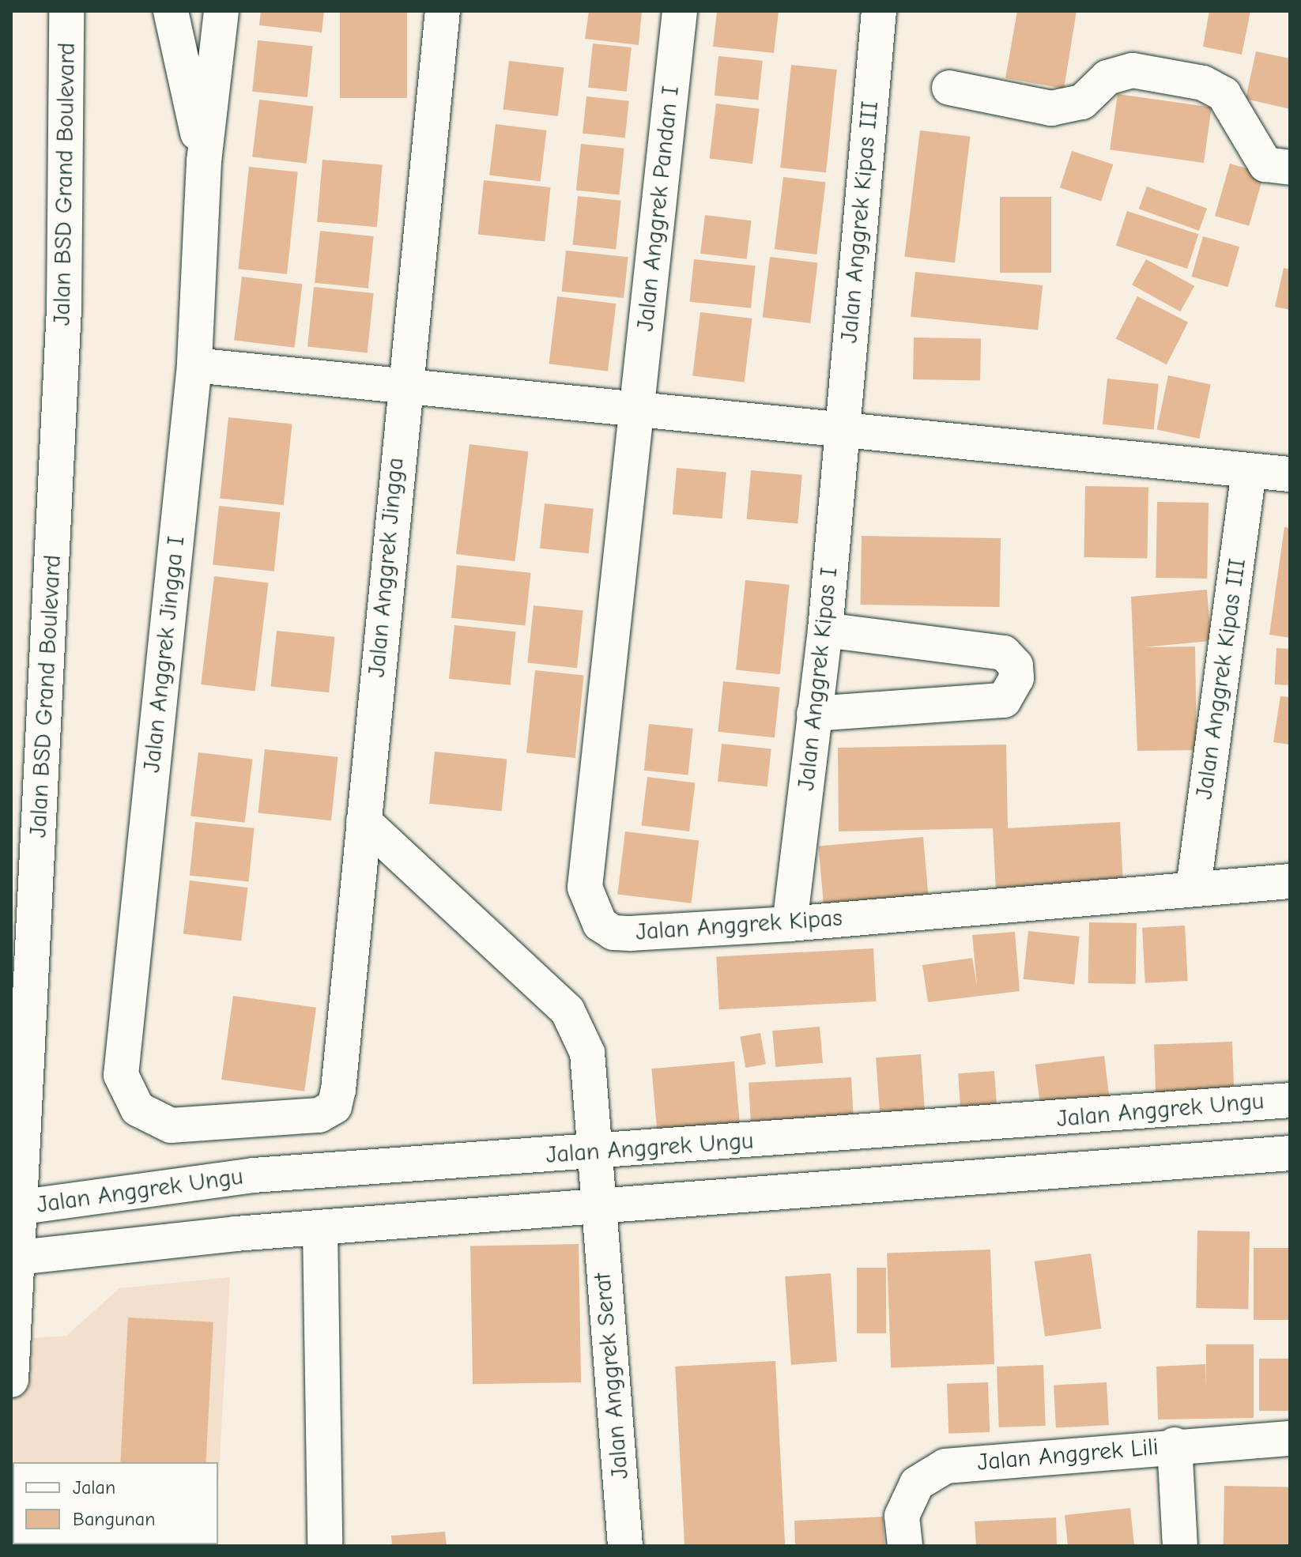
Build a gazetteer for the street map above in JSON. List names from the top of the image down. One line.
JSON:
{"streets":{"street":["Jalan BSD Grand Boulevard","Jalan Anggrek Pandan I","Jalan Anggrek Kipas III","Jalan Anggrek Jingga","Jalan Anggrek Jingga I","Jalan Anggrek Kipas I","Jalan Anggrek Kipas","Jalan Anggrek Ungu","Jalan Anggrek Serat","Jalan Anggrek Lili"]},"crossings":[["Jalan BSD Grand Boulevard","Jalan Anggrek Ungu"],["Jalan Anggrek Pandan I","Jalan Anggrek Kipas"],["Jalan Anggrek Kipas III","Jalan Anggrek Kipas I"],["Jalan Anggrek Kipas III","Jalan Anggrek Kipas"],["Jalan Anggrek Jingga","Jalan Anggrek Jingga I"],["Jalan Anggrek Jingga","Jalan Anggrek Serat"],["Jalan Anggrek Kipas I","Jalan Anggrek Kipas"],["Jalan Anggrek Ungu","Jalan Anggrek Serat"]],"legend":["Jalan","Bangunan"]}
